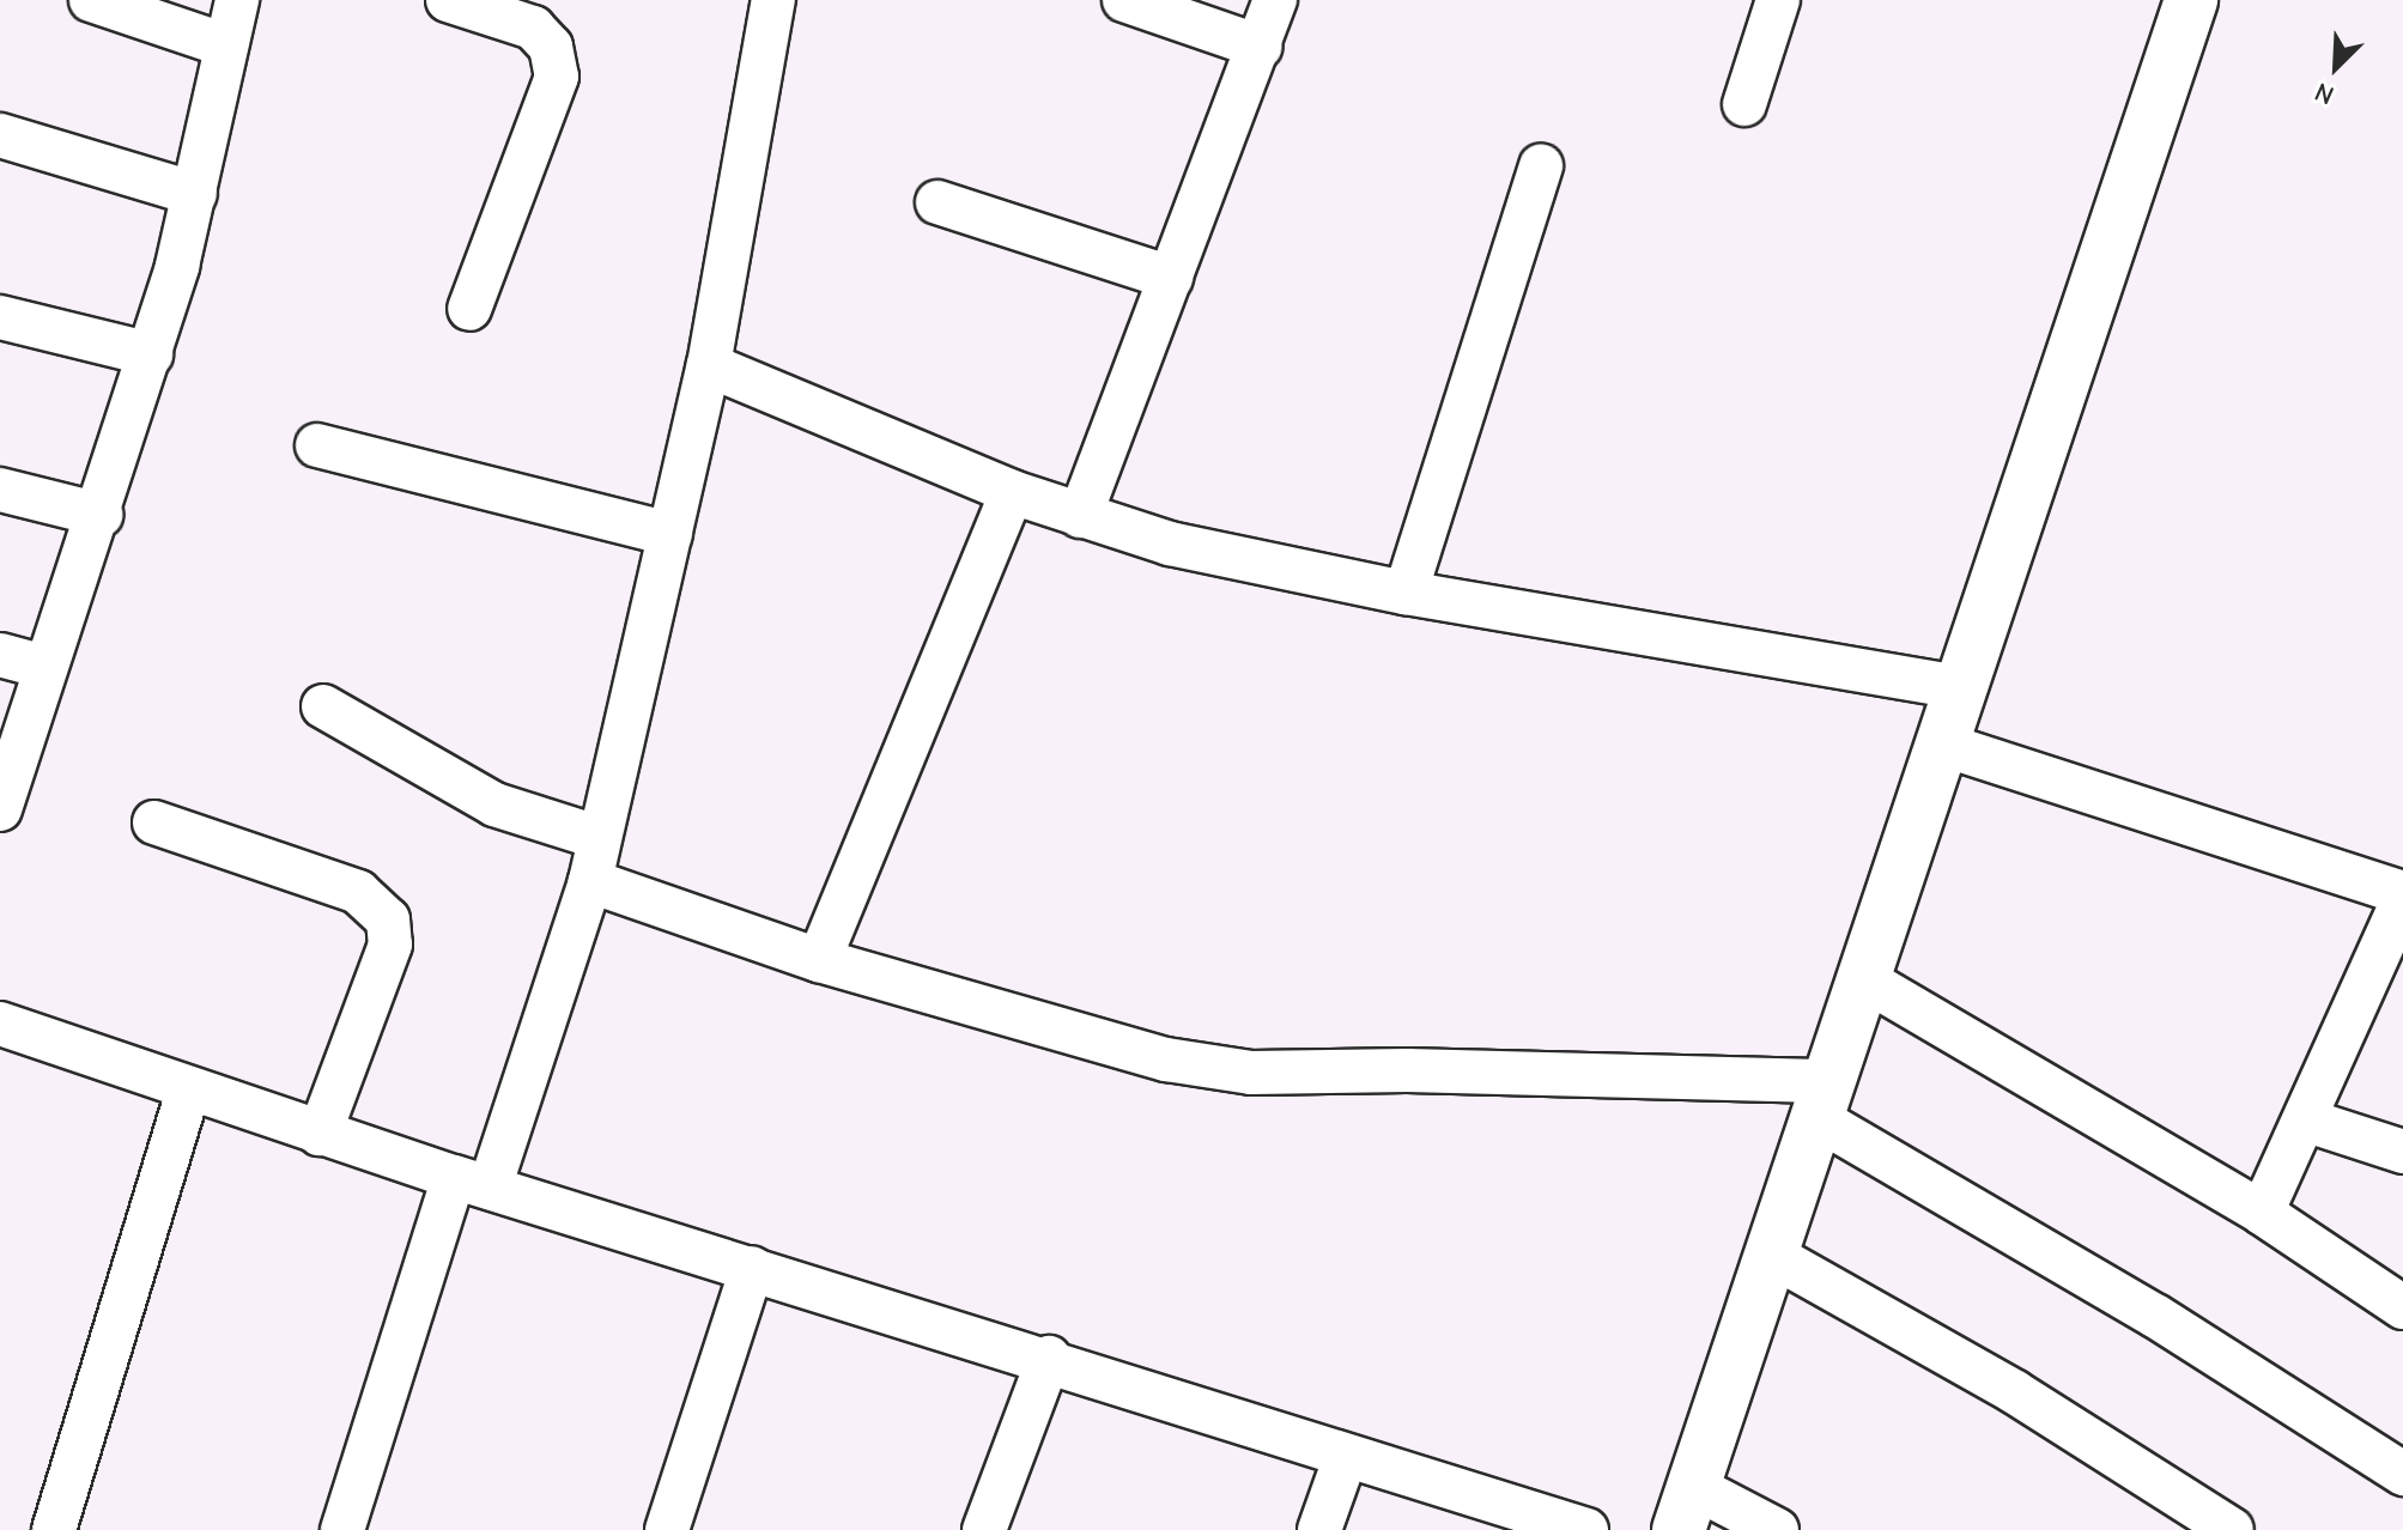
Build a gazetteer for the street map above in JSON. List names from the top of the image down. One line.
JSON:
{"north":"bottom left"}
